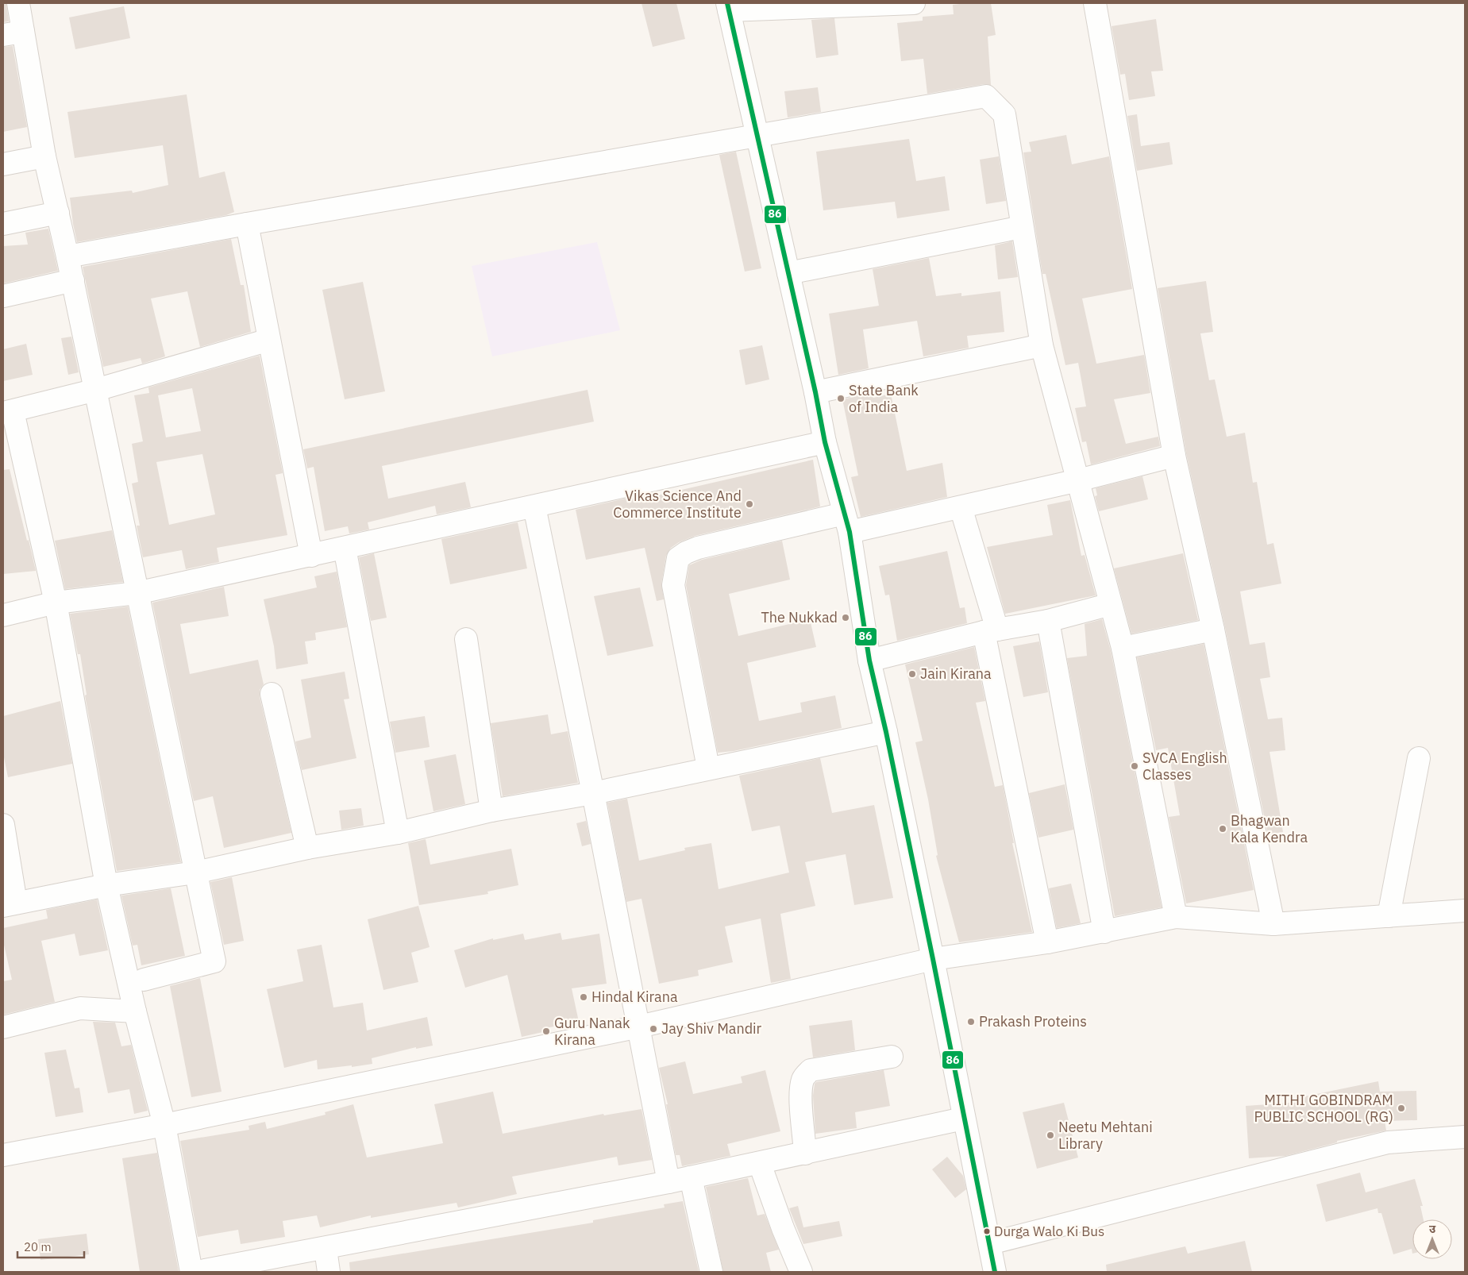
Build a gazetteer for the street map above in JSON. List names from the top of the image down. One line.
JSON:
{"places":["State Bank of India","Vikas Science And Commerce Institute","The Nukkad","Jain Kirana","SVCA English Classes","Bhagwan Kala Kendra","Hindal Kirana","Prakash Proteins","Jay Shiv Mandir","Guru Nanak Kirana","MITHI GOBINDRAM PUBLIC SCHOOL (RG)","Neetu Mehtani Library","Durga Walo Ki Bus"],"lines":["transit line 86"],"scale_bar":"20 m","north":"top"}
